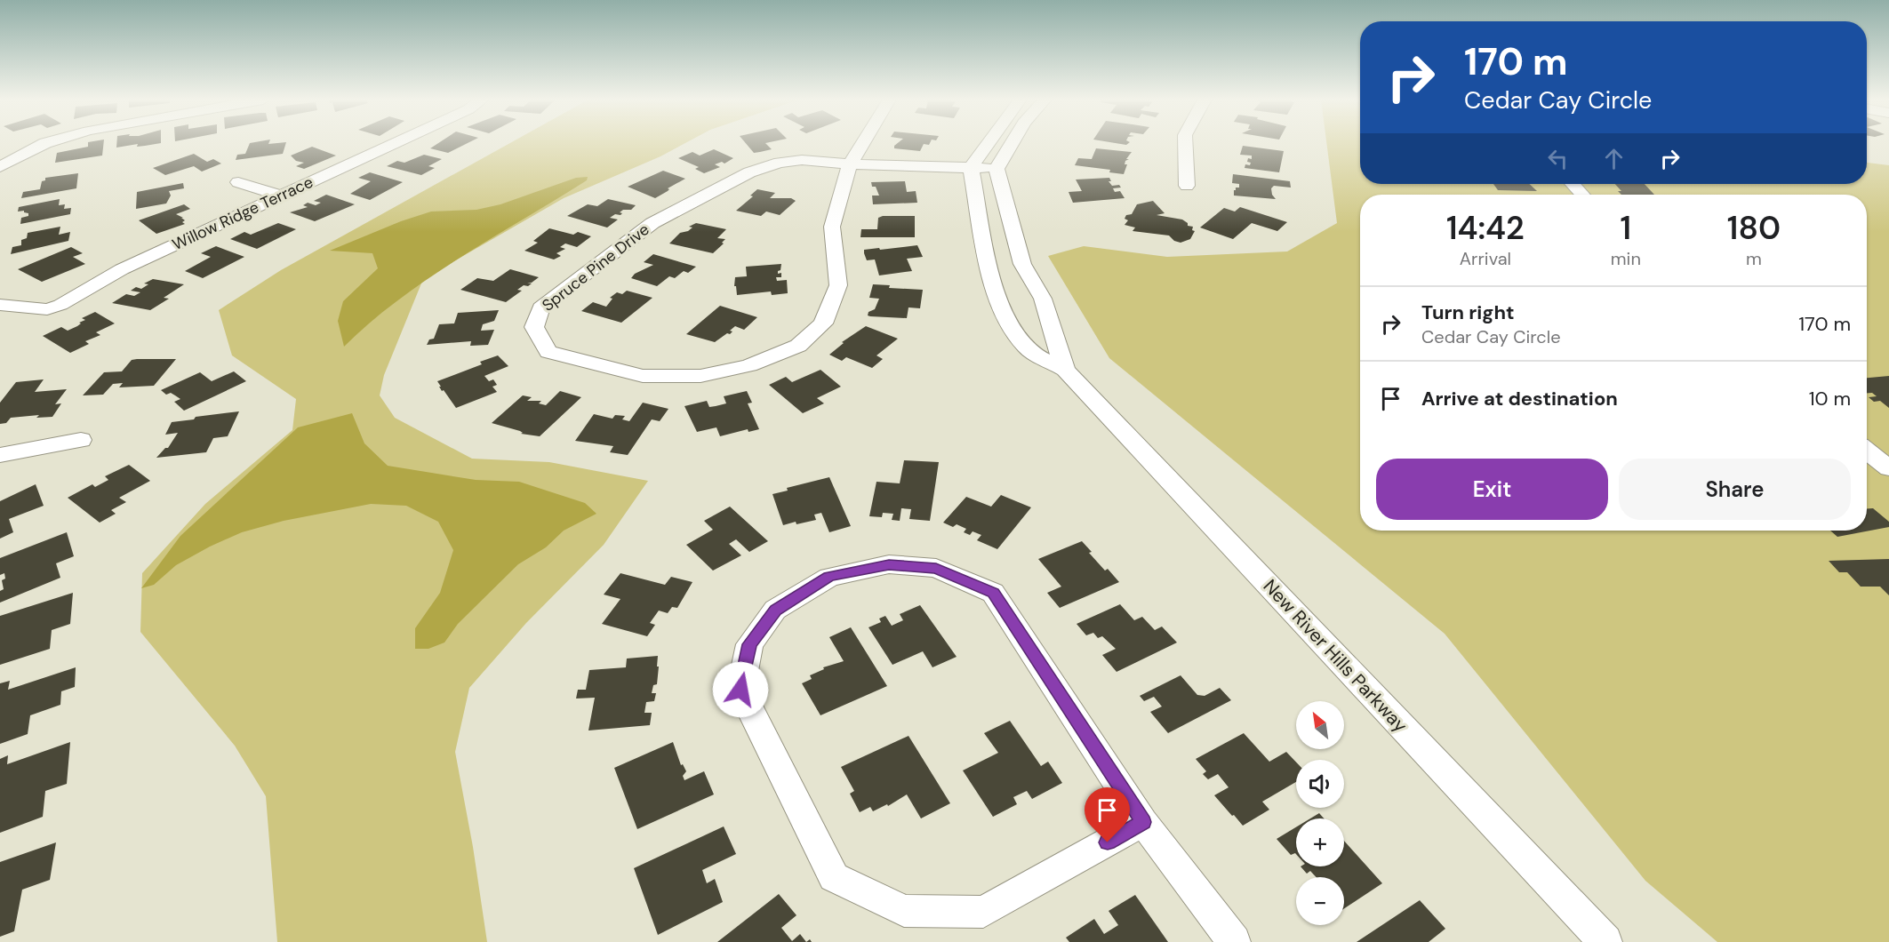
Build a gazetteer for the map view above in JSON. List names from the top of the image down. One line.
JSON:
{"streets":{"street":["Willow Ridge Terrace","Spruce Pine Drive","New River Hills Parkway"]},"crossings":[["Spruce Pine Drive","New River Hills Parkway"]],"north":"top left","page":{"turn":["170 m","Cedar Cay Circle"],"eta":["14:42","Arrival","1","min","180","m"],"list":[{"name":"Turn right","note":"Cedar Cay Circle","value":"170 m"},{"name":"Arrive at destination","value":"10 m"}],"buttons":["Exit","Share"],"map_buttons":["+","−"]}}
